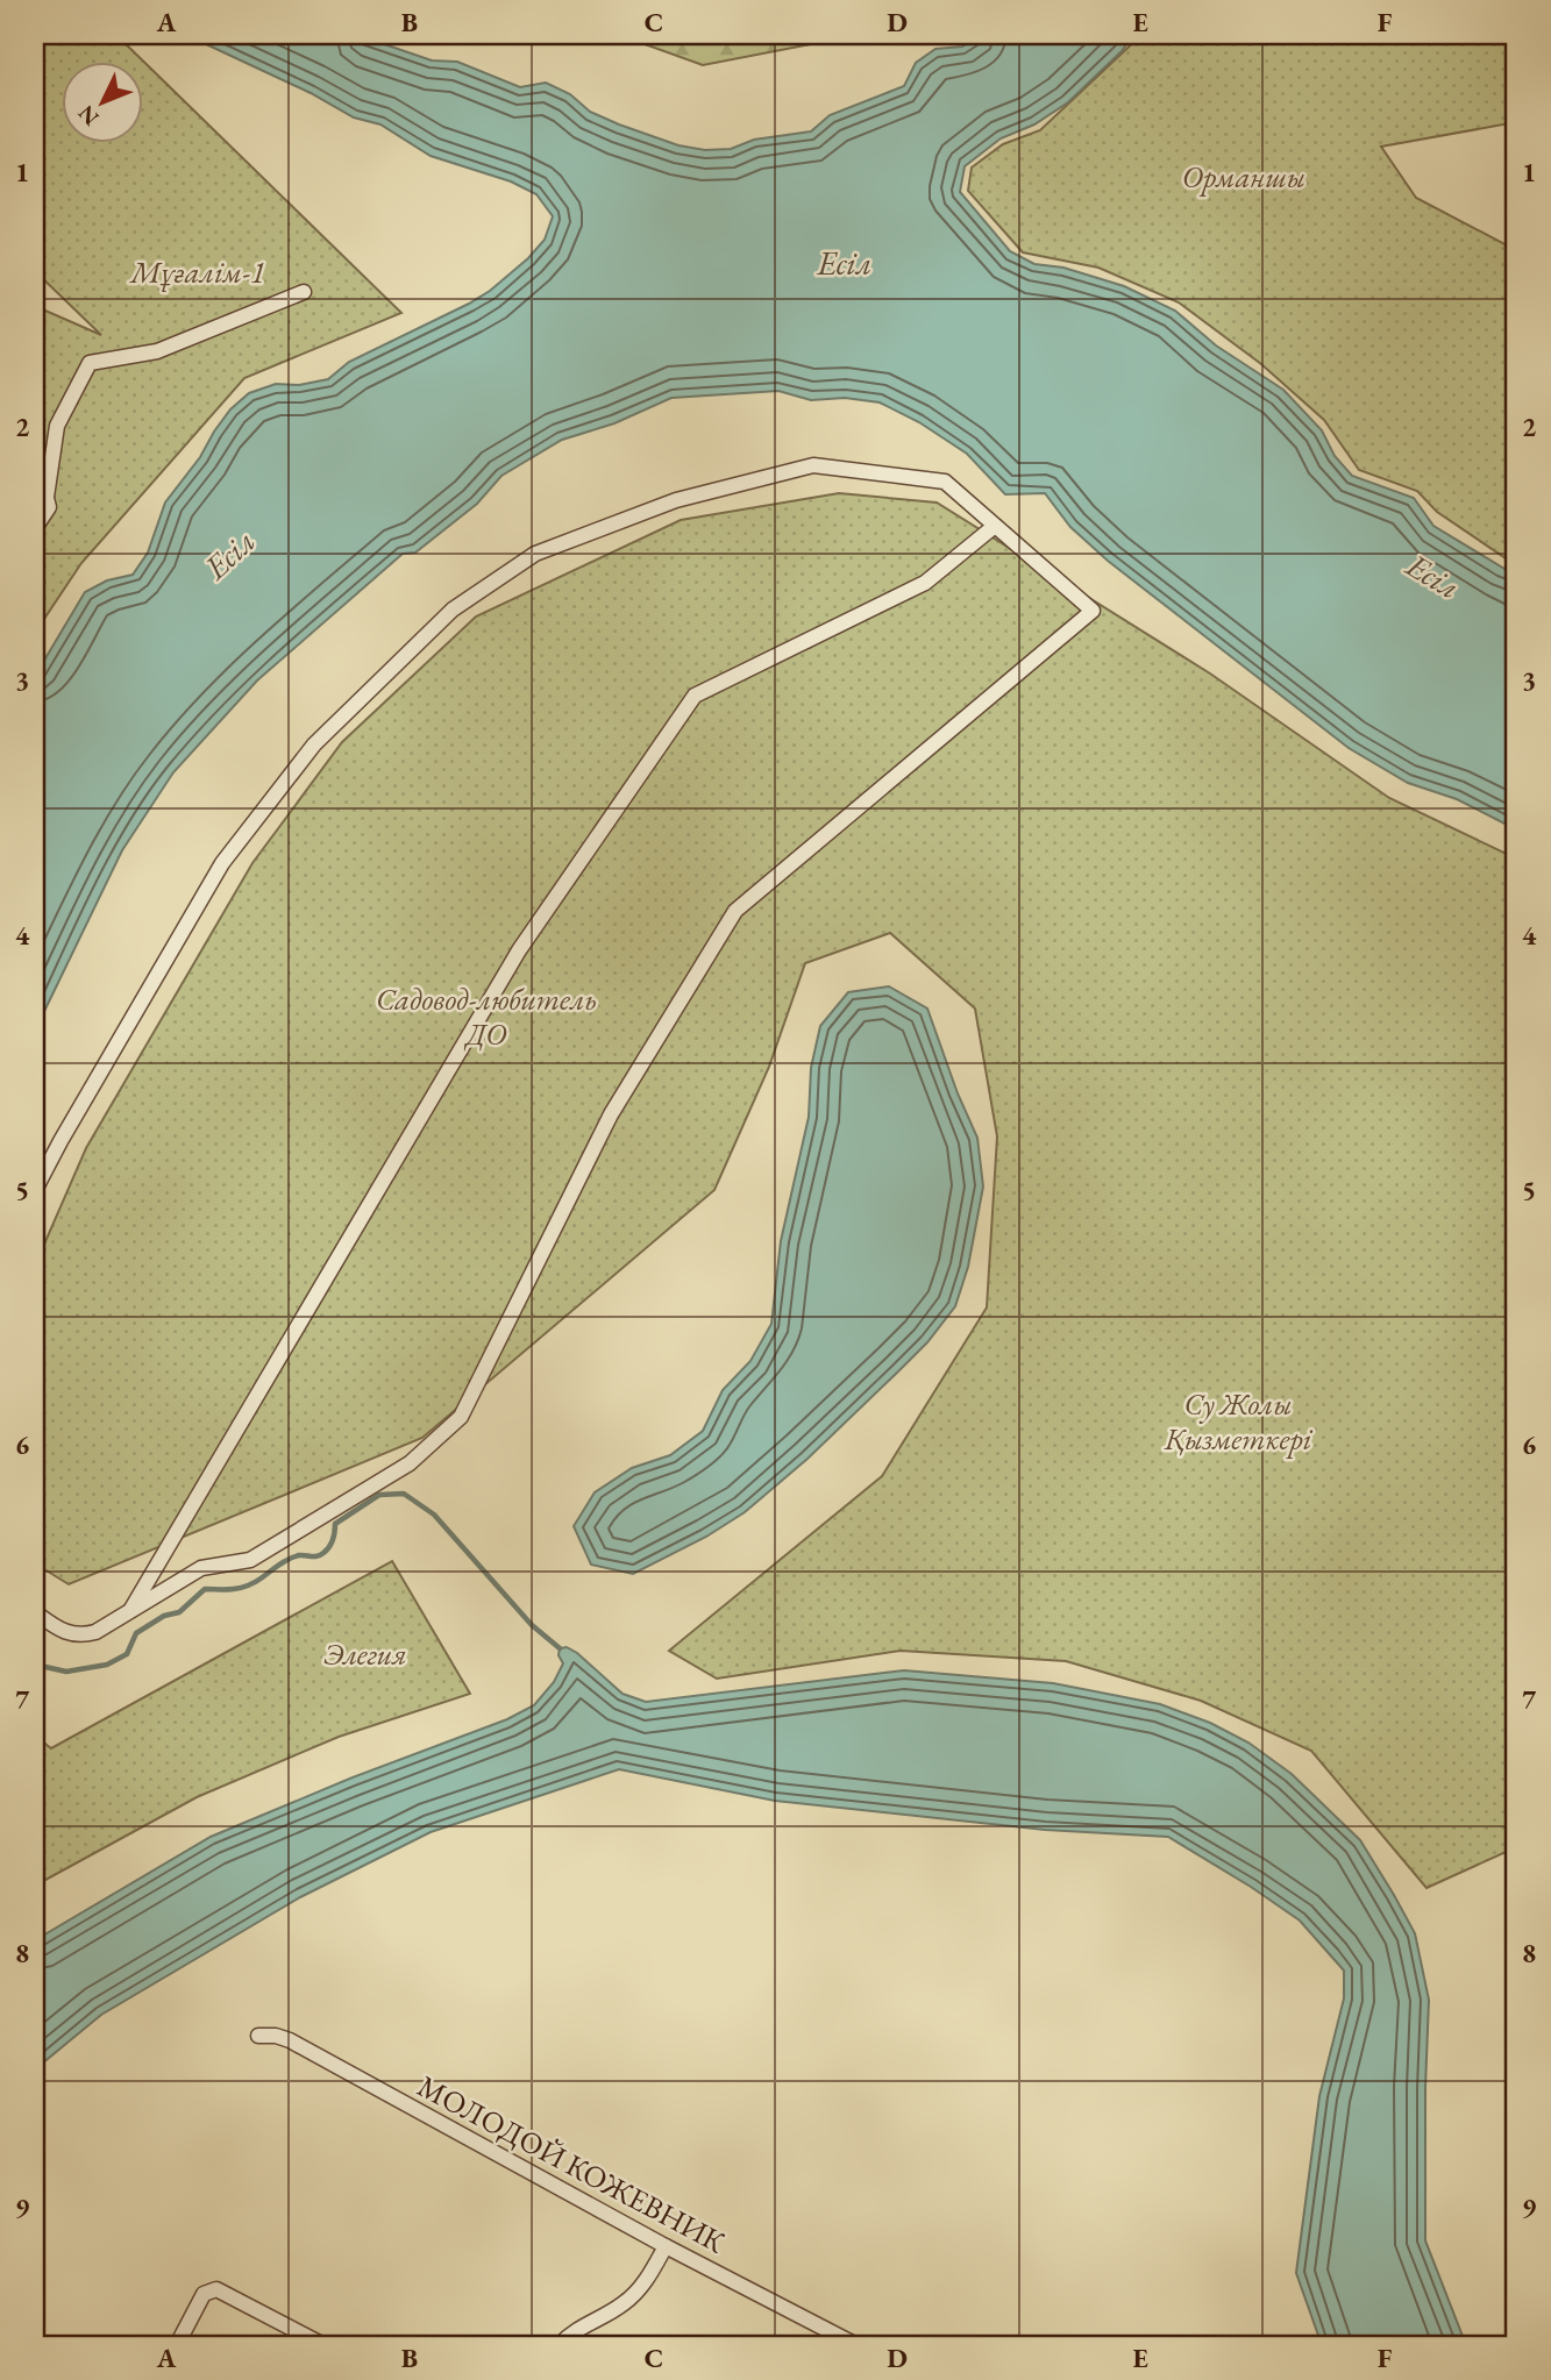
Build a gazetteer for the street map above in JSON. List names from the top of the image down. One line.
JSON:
{"streets":{"street":["МОЛОДОЙ КОЖЕВНИК"]},"water":["Есіл"],"parks":["Орманшы","Мұғалім-1","Садовод-любитель ДО","Су Жолы Қызметкері","Элегия"],"north":"bottom left","grid":{"columns":["A","B","C","D","E","F"],"rows":["1","2","3","4","5","6","7","8","9"]}}
